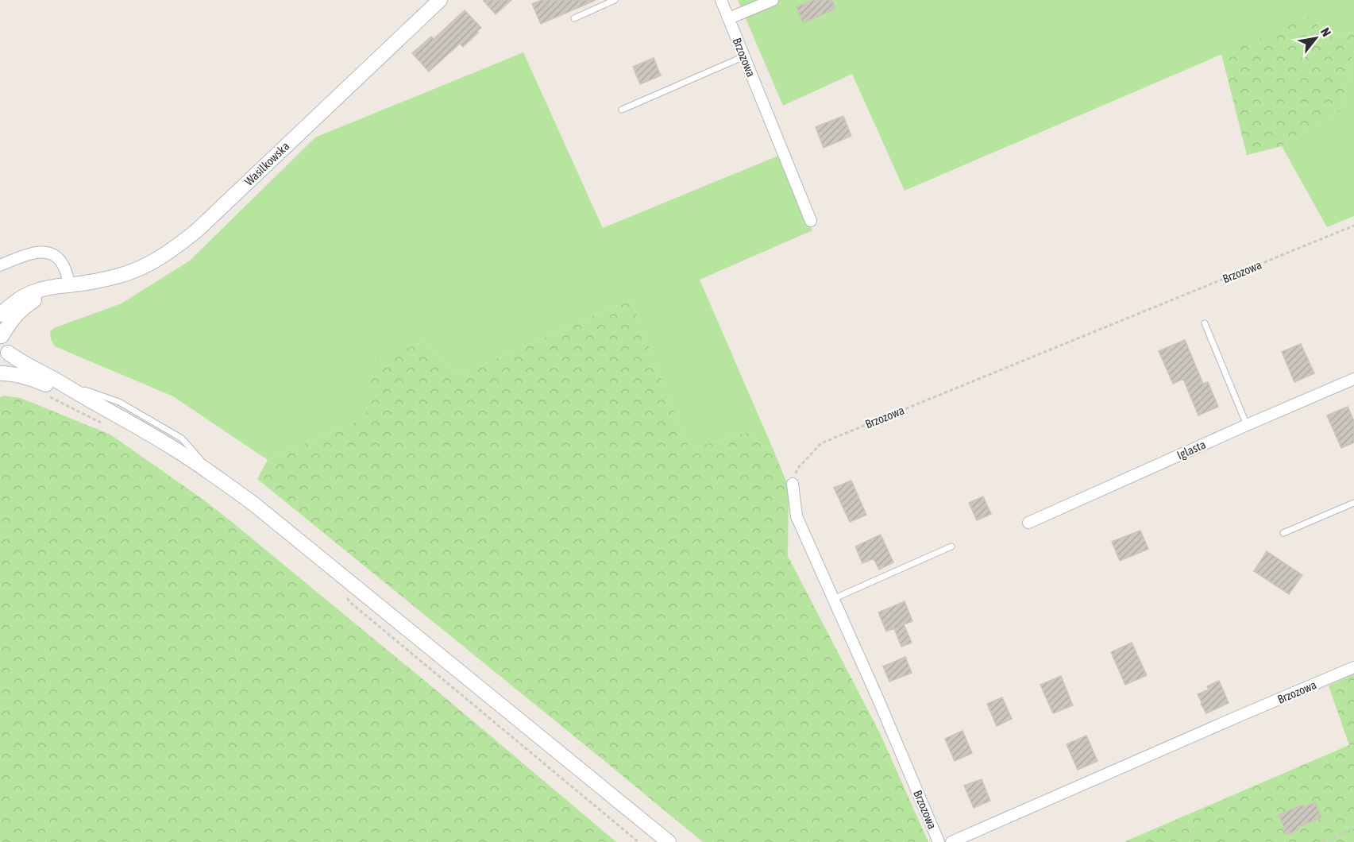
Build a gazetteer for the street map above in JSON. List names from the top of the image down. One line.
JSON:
{"streets":{"main road":["Wasilkowska"],"street":["Brzozowa","Iglasta"]},"north":"top right"}
